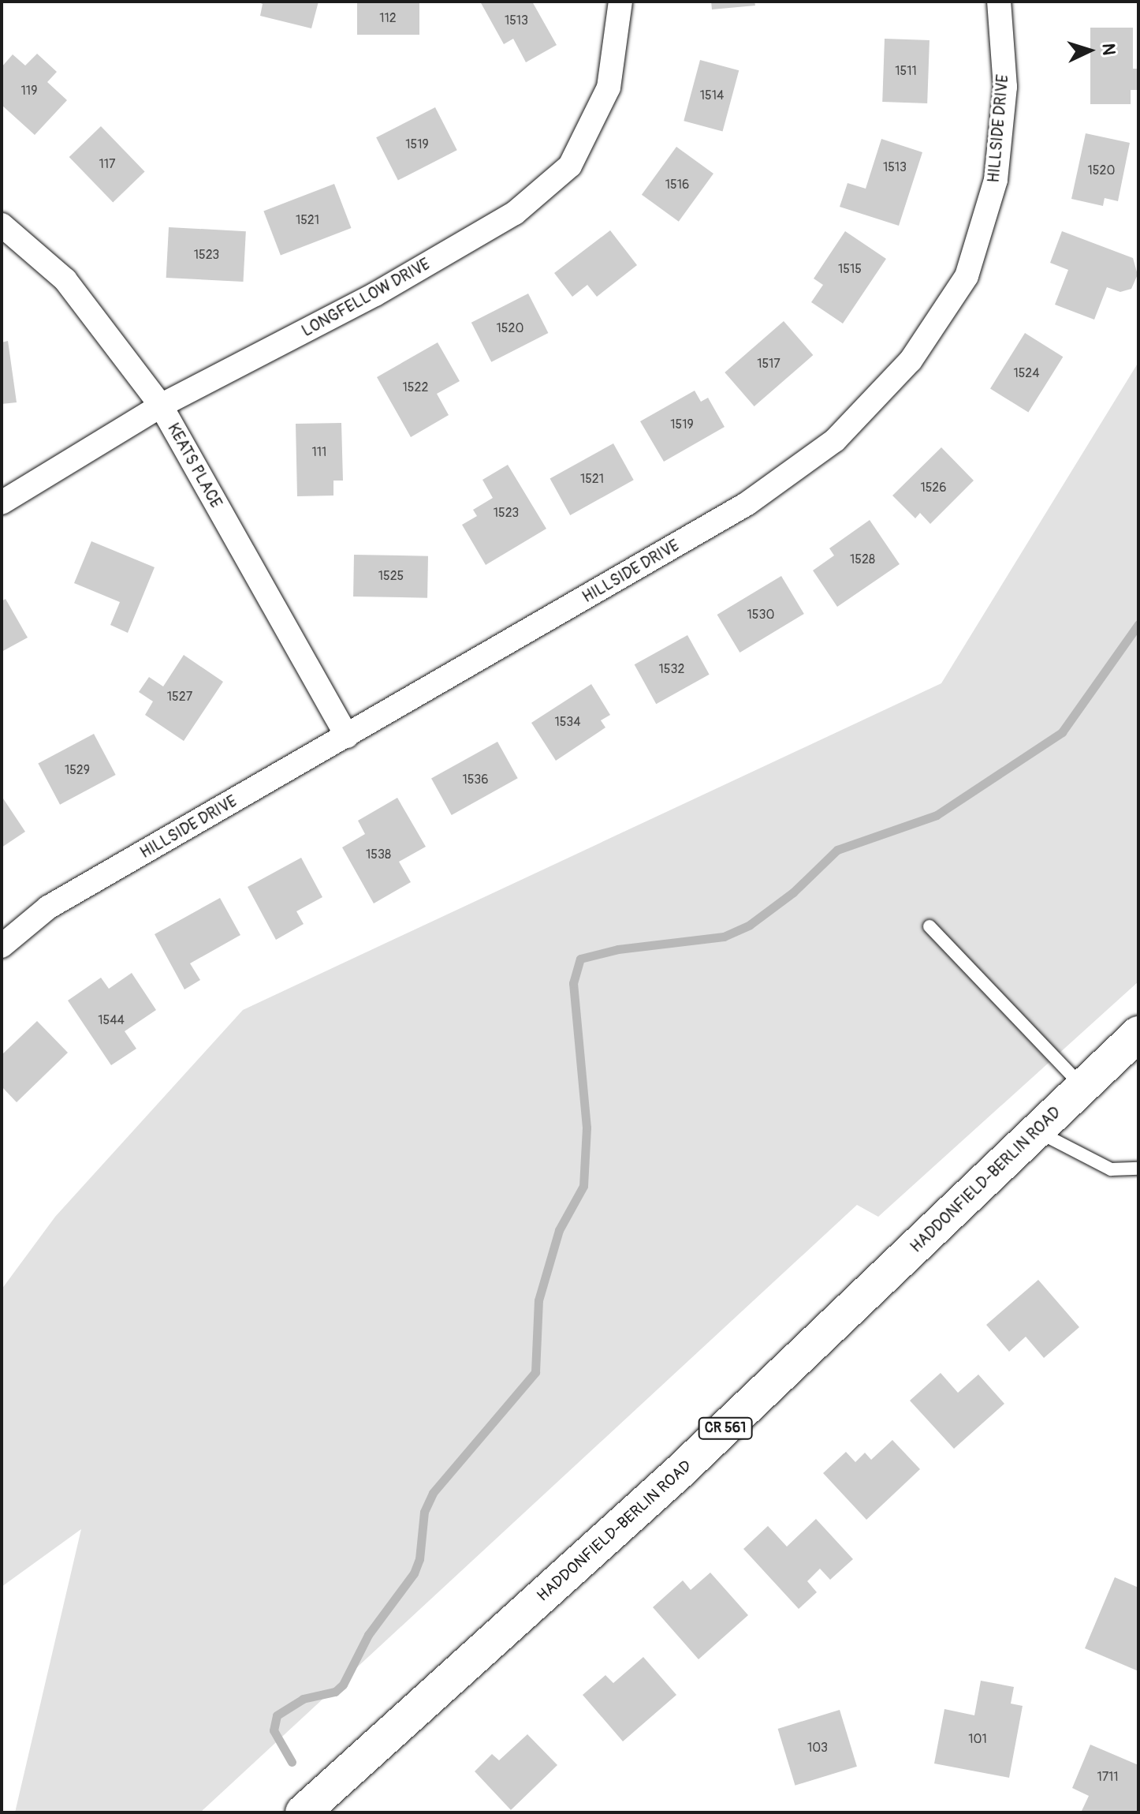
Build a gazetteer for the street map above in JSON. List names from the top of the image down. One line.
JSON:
{"streets":{"main road":["HADDONFIELD-BERLIN ROAD","CR 561"],"street":["HILLSIDE DRIVE","LONGFELLOW DRIVE","KEATS PLACE"]},"crossings":[["HILLSIDE DRIVE","KEATS PLACE"],["LONGFELLOW DRIVE","KEATS PLACE"]],"house_numbers":["112","1513","1511","119","1514","1519","117","1513","1520","1516","1521","1523","1515","1520","1517","1524","1522","1519","111","1521","1526","1523","1528","1525","1530","1532","1527","1534","1529","1536","1538","1544","101","103","1711"],"north":"right"}
